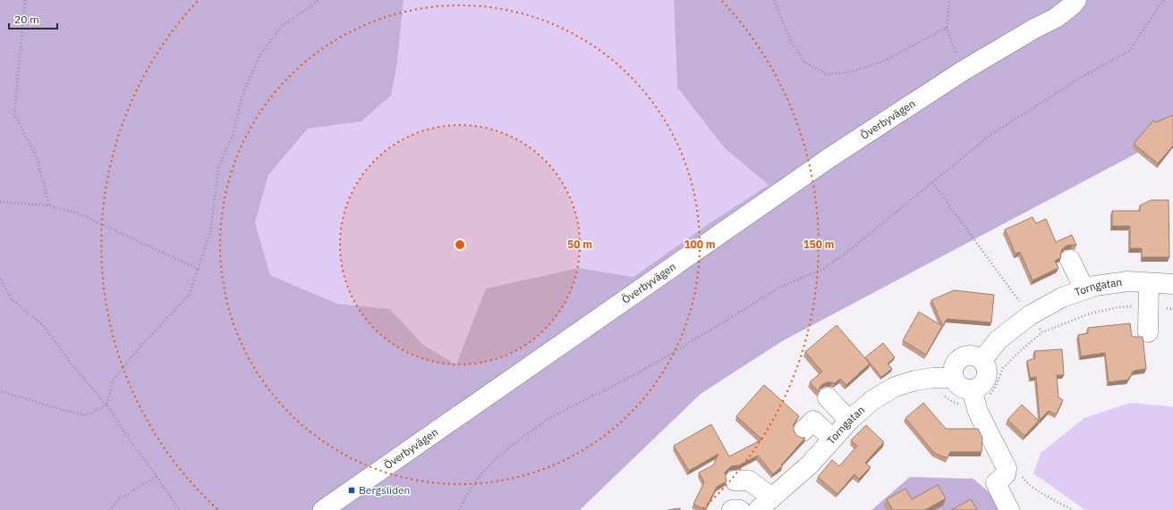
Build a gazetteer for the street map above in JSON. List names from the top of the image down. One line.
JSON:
{"streets":{"street":["Överbyvägen","Torngatan"]},"places":{"transit":["Bergsliden"]},"scale_bar":"20 m","rings":["50 m","100 m","150 m"]}
